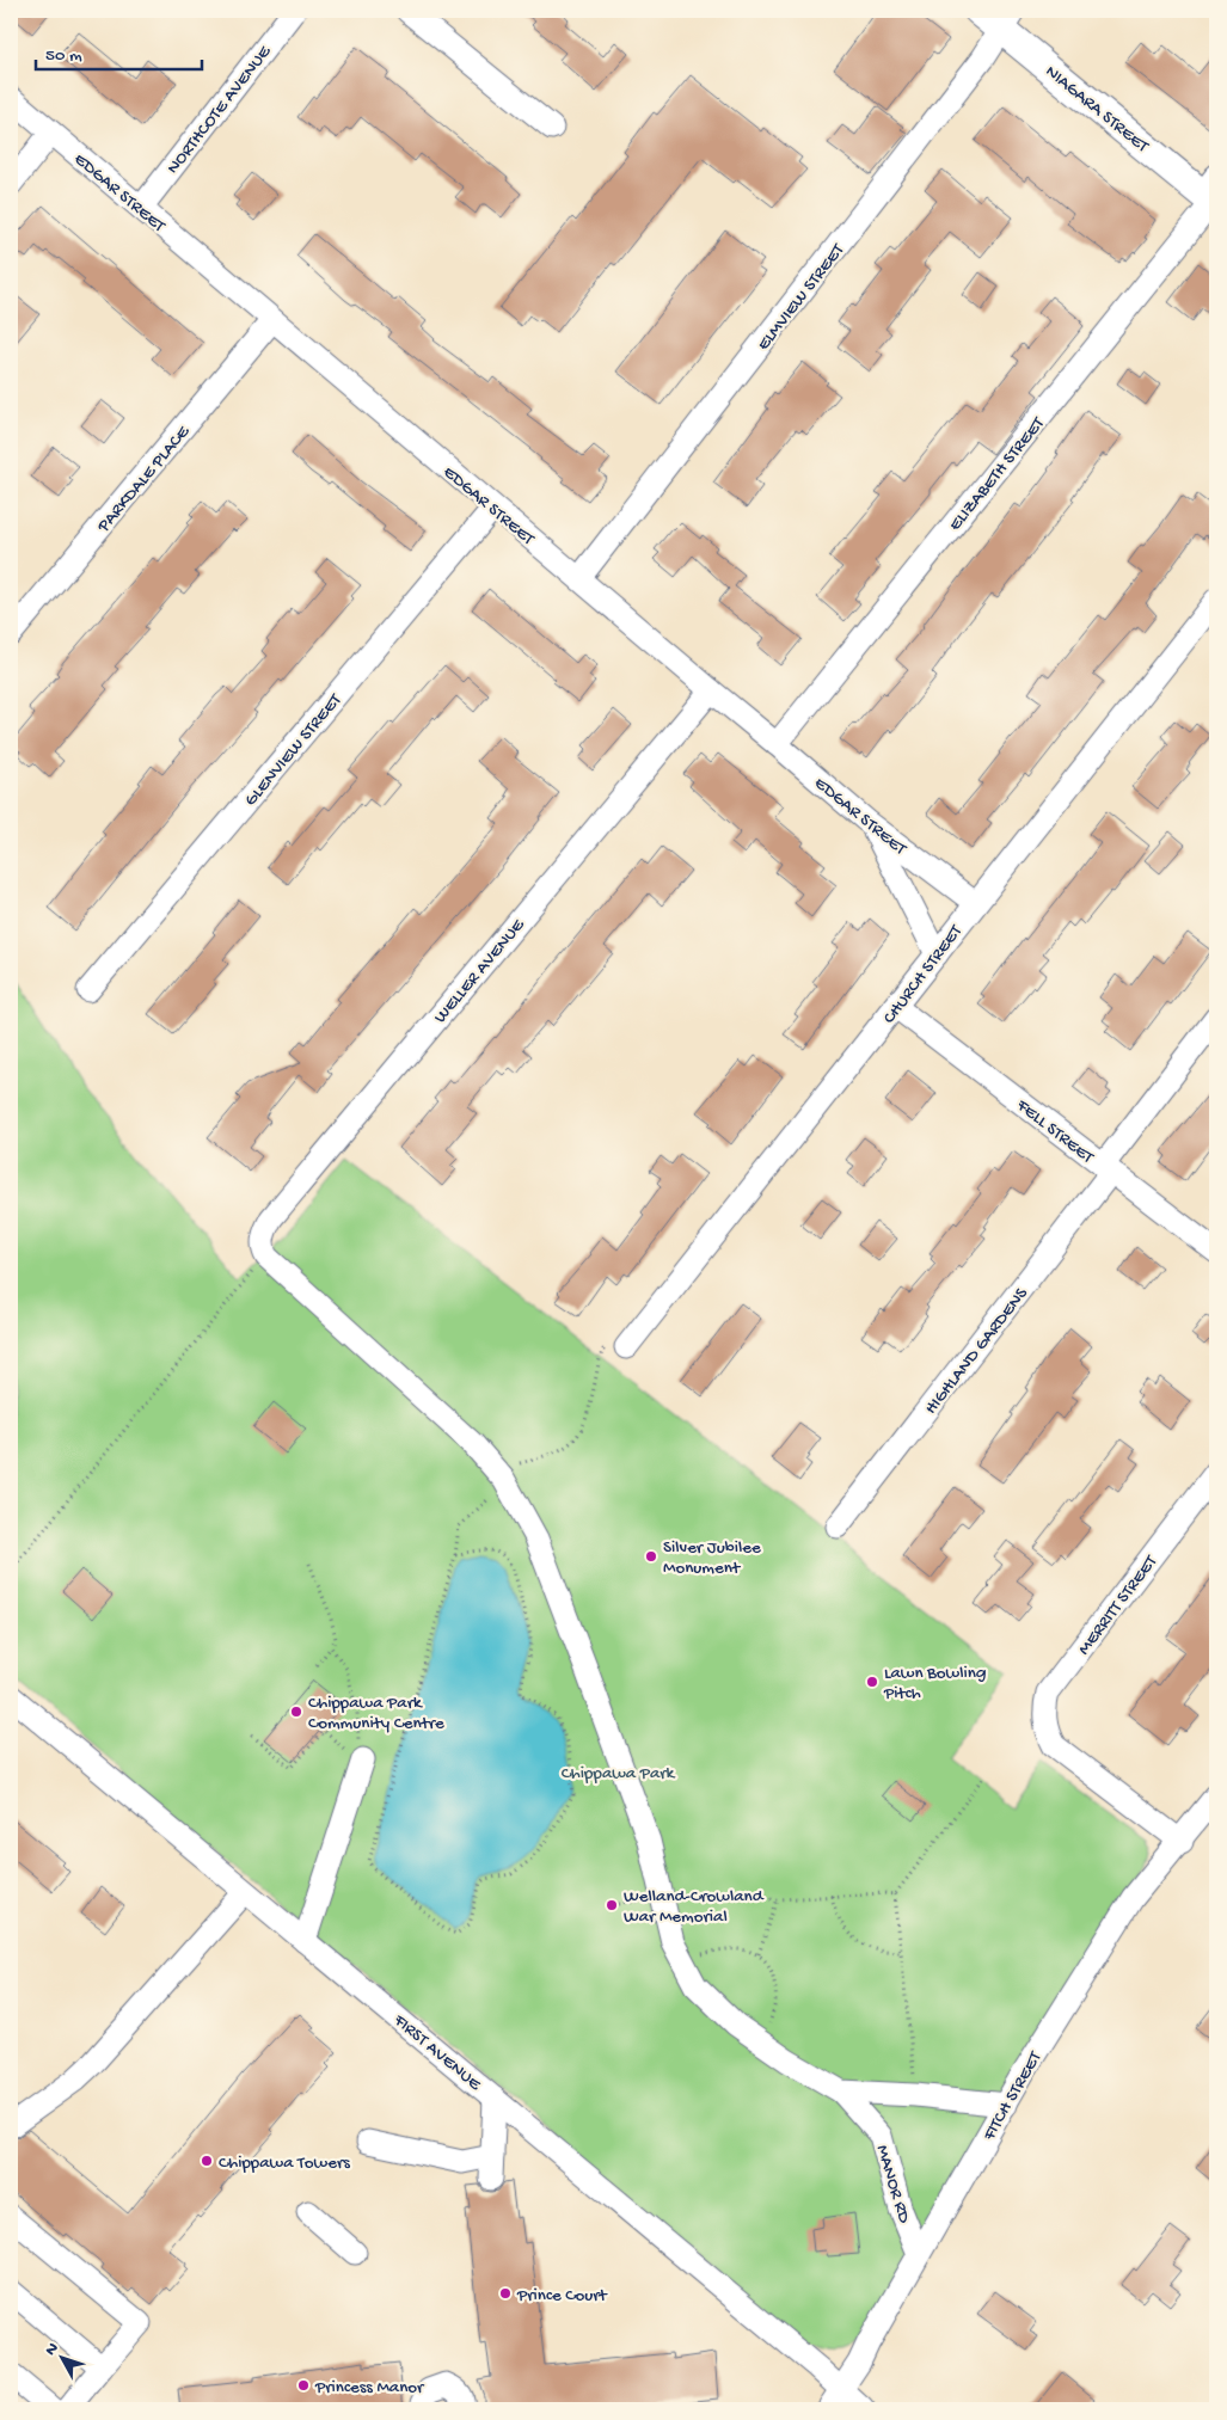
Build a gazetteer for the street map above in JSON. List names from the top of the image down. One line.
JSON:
{"streets":{"main road":["NIAGARA STREET"],"street":["NORTHCOTE AVENUE","EDGAR STREET","ELMVIEW STREET","ELIZABETH STREET","PARKDALE PLACE","GLENVIEW STREET","WELLER AVENUE","CHURCH STREET","FELL STREET","HIGHLAND GARDENS","MERRITT STREET","FIRST AVENUE","FITCH STREET","MANOR RD"]},"crossings":[["NIAGARA STREET","ELMVIEW STREET"],["NIAGARA STREET","ELIZABETH STREET"],["NORTHCOTE AVENUE","EDGAR STREET"],["EDGAR STREET","ELMVIEW STREET"],["EDGAR STREET","ELIZABETH STREET"],["EDGAR STREET","PARKDALE PLACE"],["EDGAR STREET","GLENVIEW STREET"],["EDGAR STREET","WELLER AVENUE"],["EDGAR STREET","CHURCH STREET"],["CHURCH STREET","FELL STREET"],["FELL STREET","HIGHLAND GARDENS"],["MERRITT STREET","FITCH STREET"],["FIRST AVENUE","FITCH STREET"],["FITCH STREET","MANOR RD"]],"parks":["Chippawa Park"],"places":["Silver Jubilee Monument","Lawn Bowling Pitch","Chippawa Park Community Centre","Welland-Crowland War Memorial","Chippawa Towers","Prince Court","Princess Manor"],"scale_bar":"50 m","north":"top left"}
